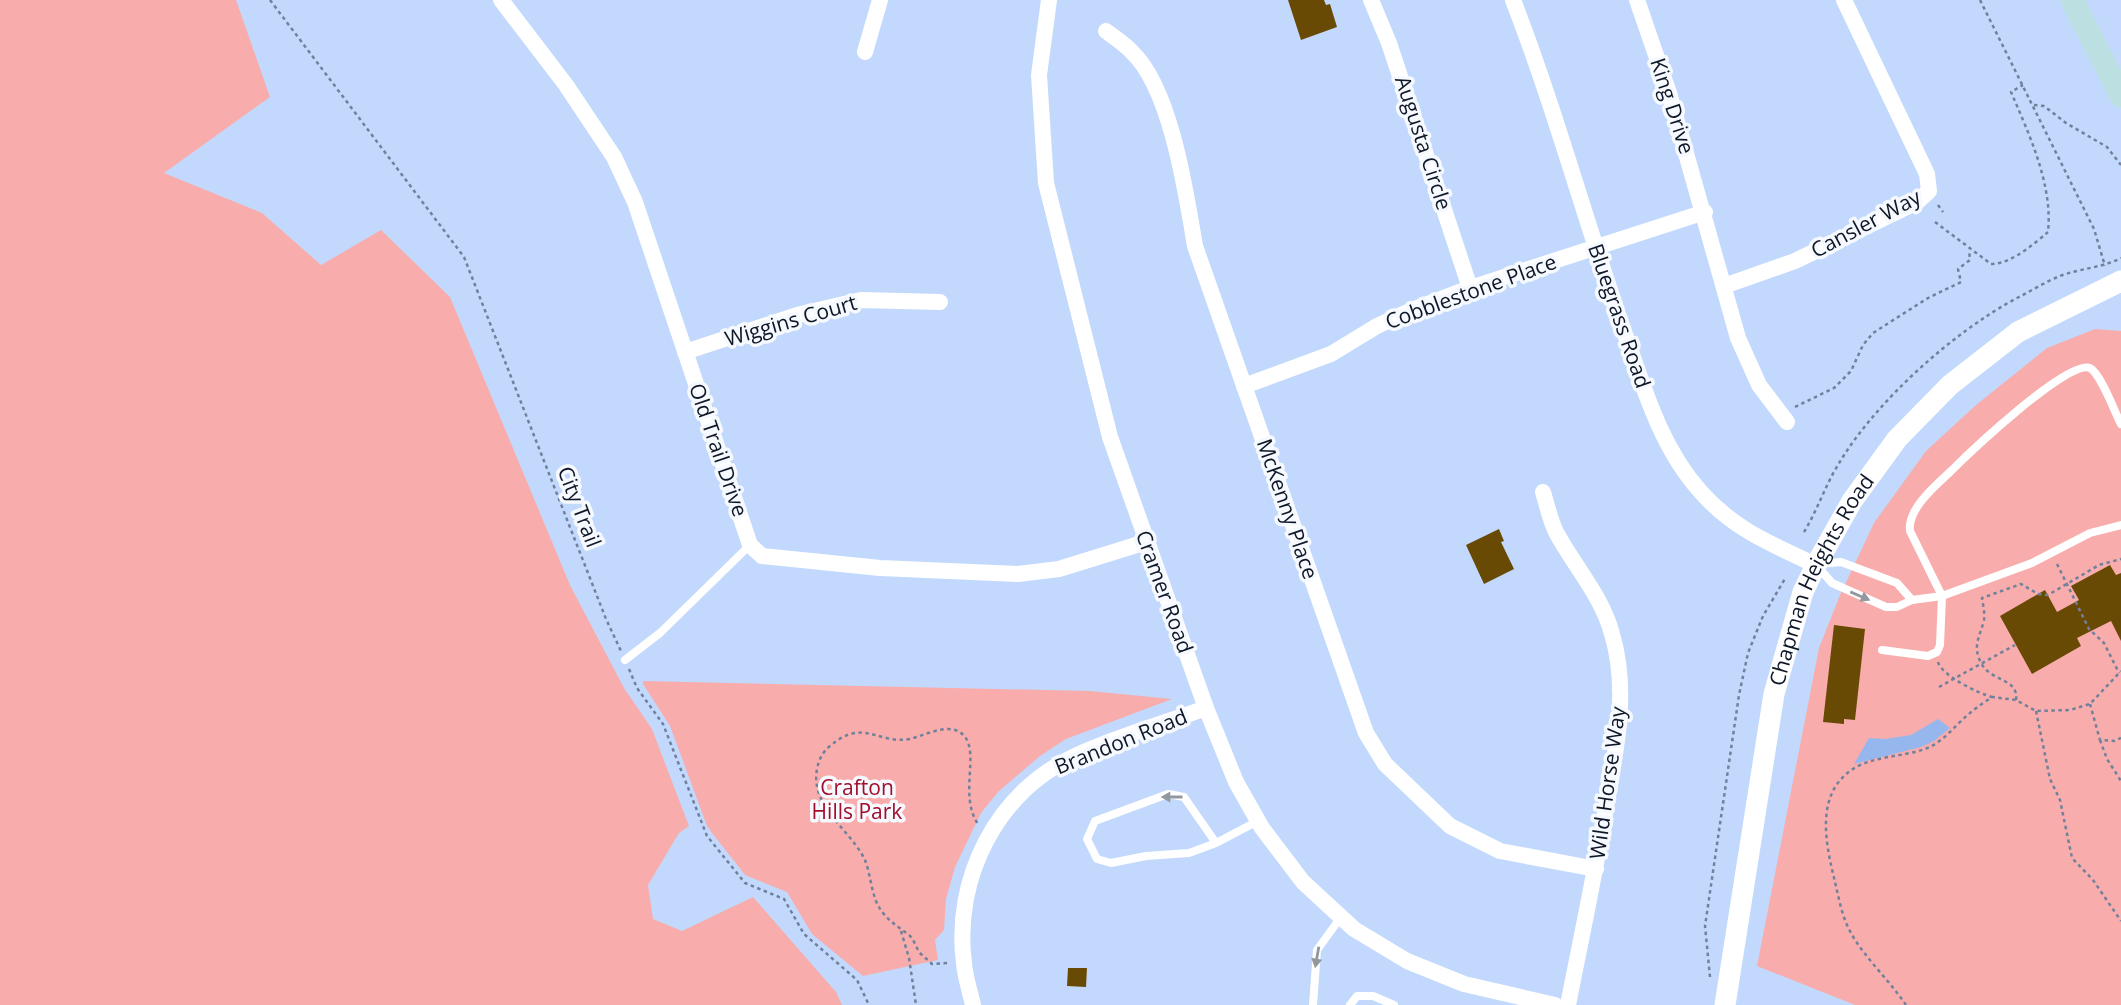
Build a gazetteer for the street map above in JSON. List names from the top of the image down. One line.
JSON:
{"streets":{"street":["King Drive","Augusta Circle","Cansler Way","Cobblestone Place","Bluegrass Road","Wiggins Court","Old Trail Drive","McKenny Place","Chapman Heights Road","Cramer Road","Brandon Road","Wild Horse Way"],"path":["City Trail"]},"crossings":[["King Drive","Cansler Way"],["King Drive","Cobblestone Place"],["Augusta Circle","Cobblestone Place"],["Cobblestone Place","Bluegrass Road"],["Cobblestone Place","McKenny Place"],["Bluegrass Road","Chapman Heights Road"],["Wiggins Court","Old Trail Drive"],["Old Trail Drive","Cramer Road"],["McKenny Place","Wild Horse Way"],["Cramer Road","Brandon Road"]],"parks":["Crafton Hills Park"]}
